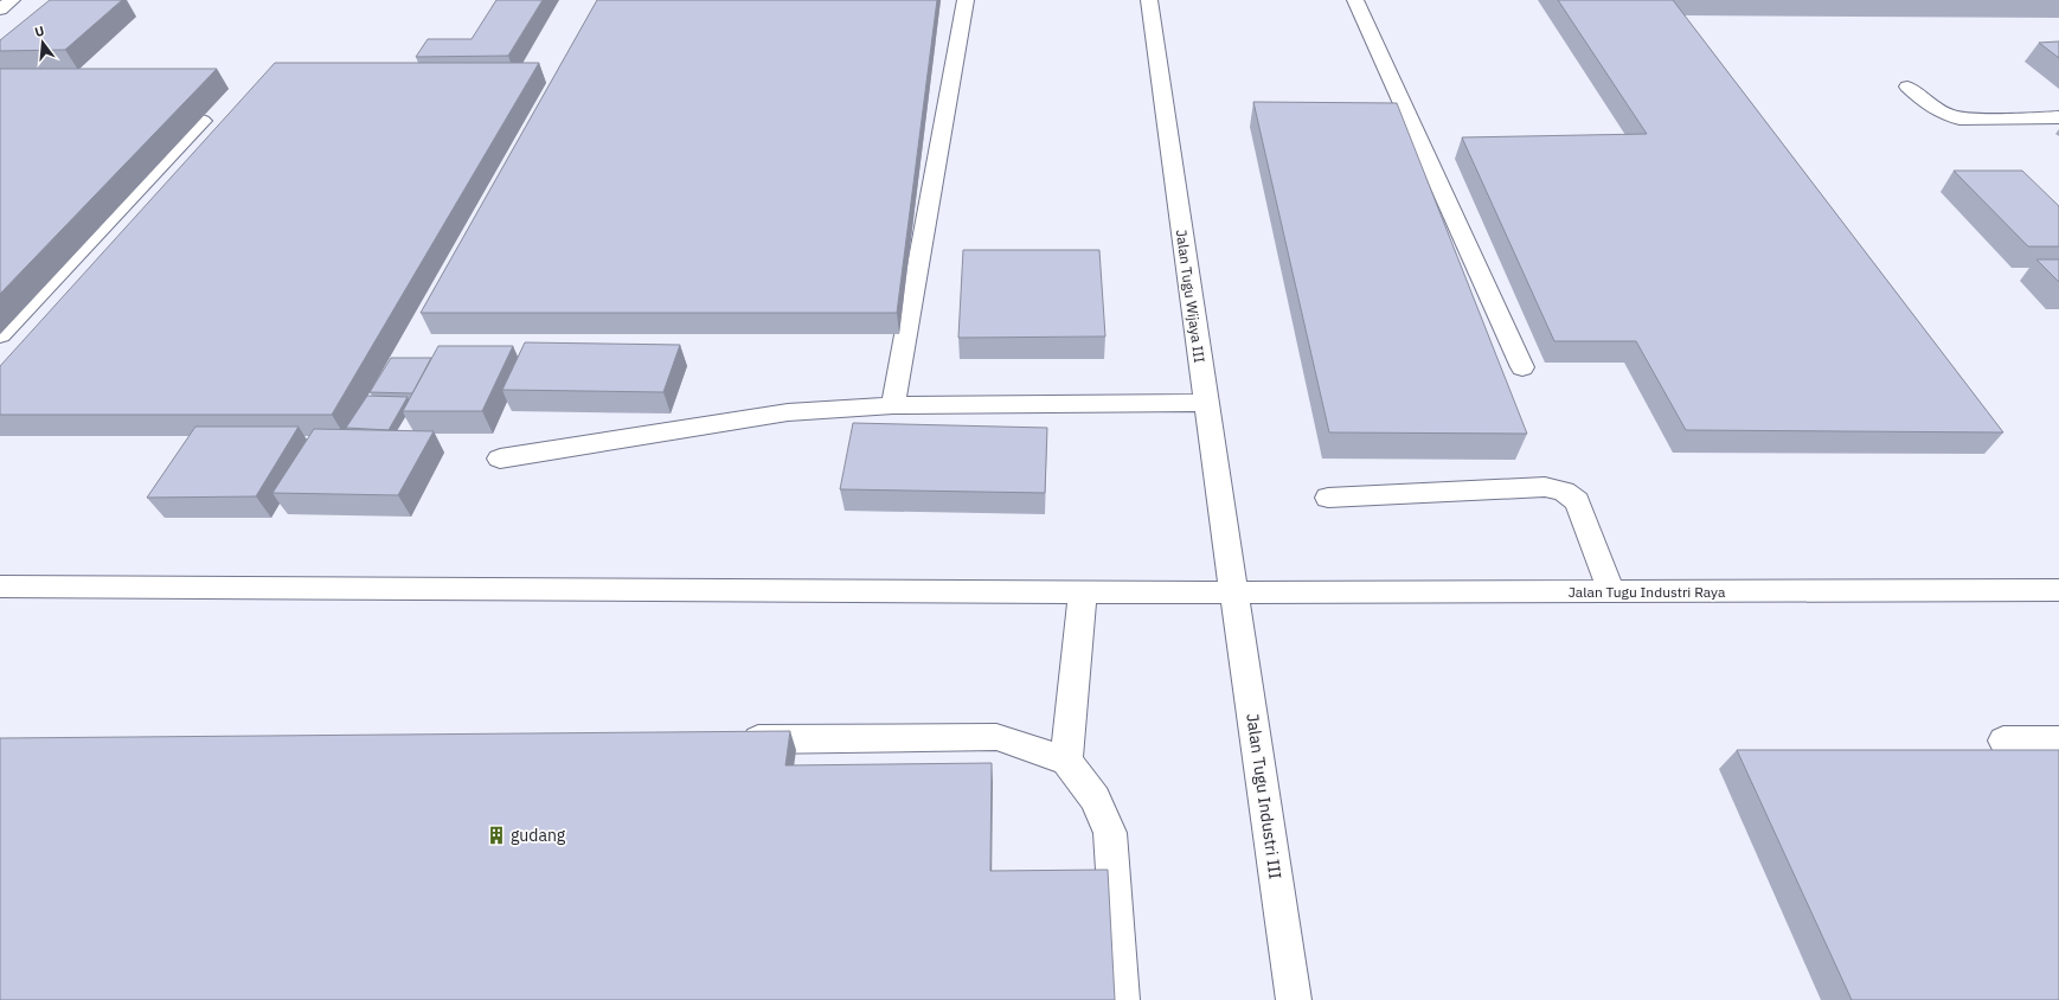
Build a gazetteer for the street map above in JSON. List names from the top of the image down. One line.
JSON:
{"streets":{"street":["Jalan Tugu Wijaya III","Jalan Tugu Industri Raya","Jalan Tugu Industri III"]},"crossings":[["Jalan Tugu Wijaya III","Jalan Tugu Industri Raya"],["Jalan Tugu Wijaya III","Jalan Tugu Industri III"],["Jalan Tugu Industri Raya","Jalan Tugu Industri III"]],"places":{"building":["gudang"]},"north":"top"}
